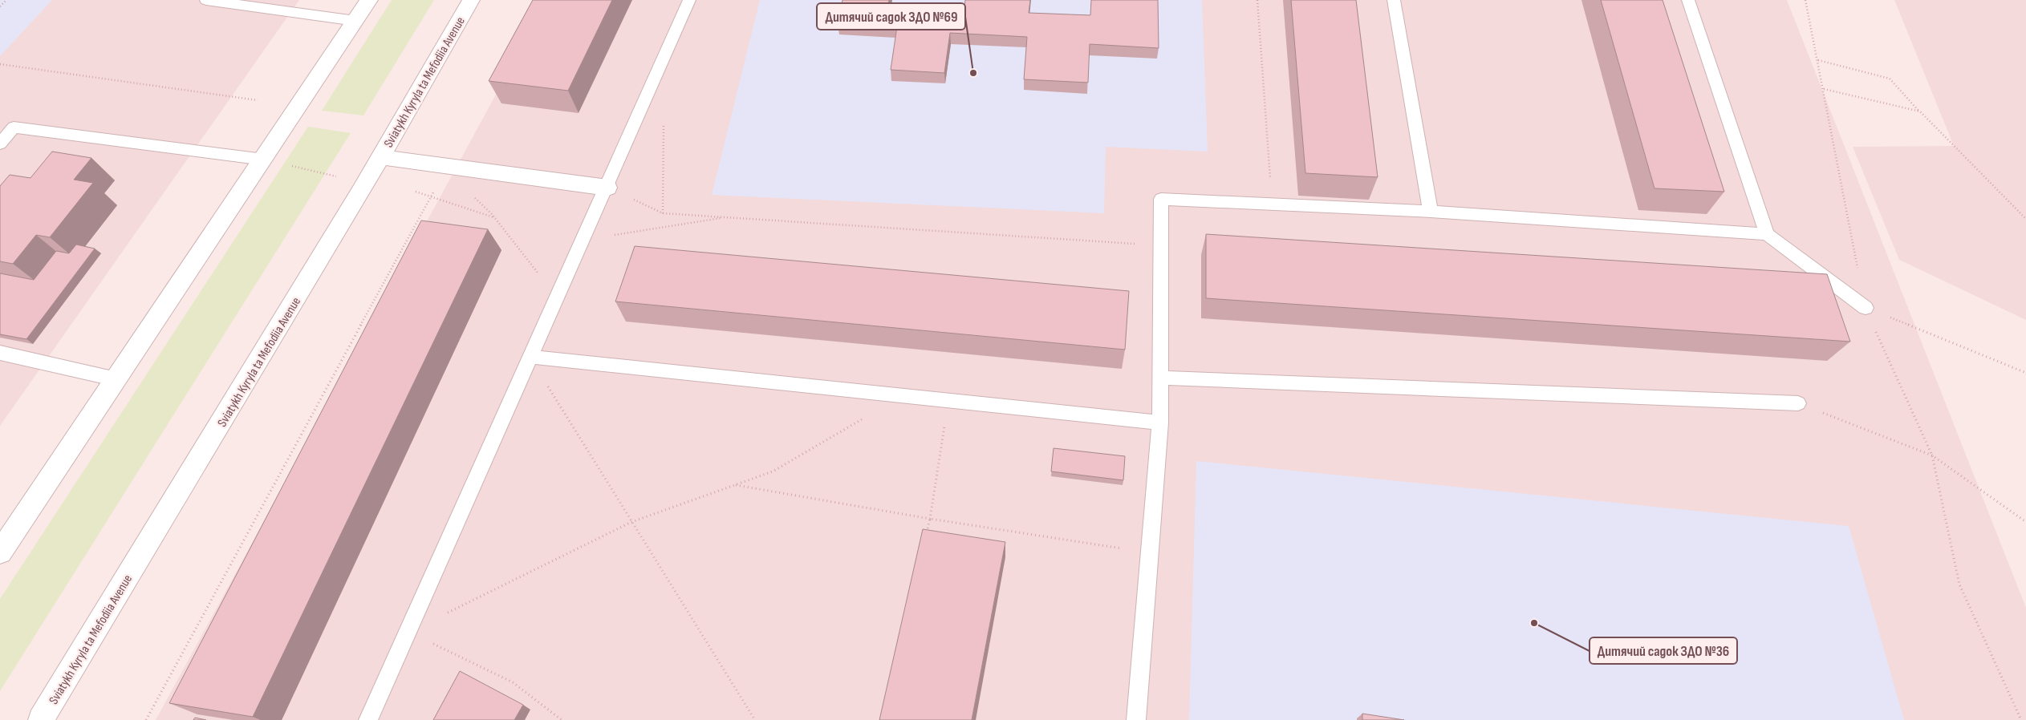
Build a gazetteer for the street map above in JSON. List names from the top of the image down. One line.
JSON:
{"streets":{"street":["Sviatykh Kyryla ta Mefodiia Avenue"]},"places":["Дитячий садок ЗДО №69","Дитячий садок ЗДО №36"]}
